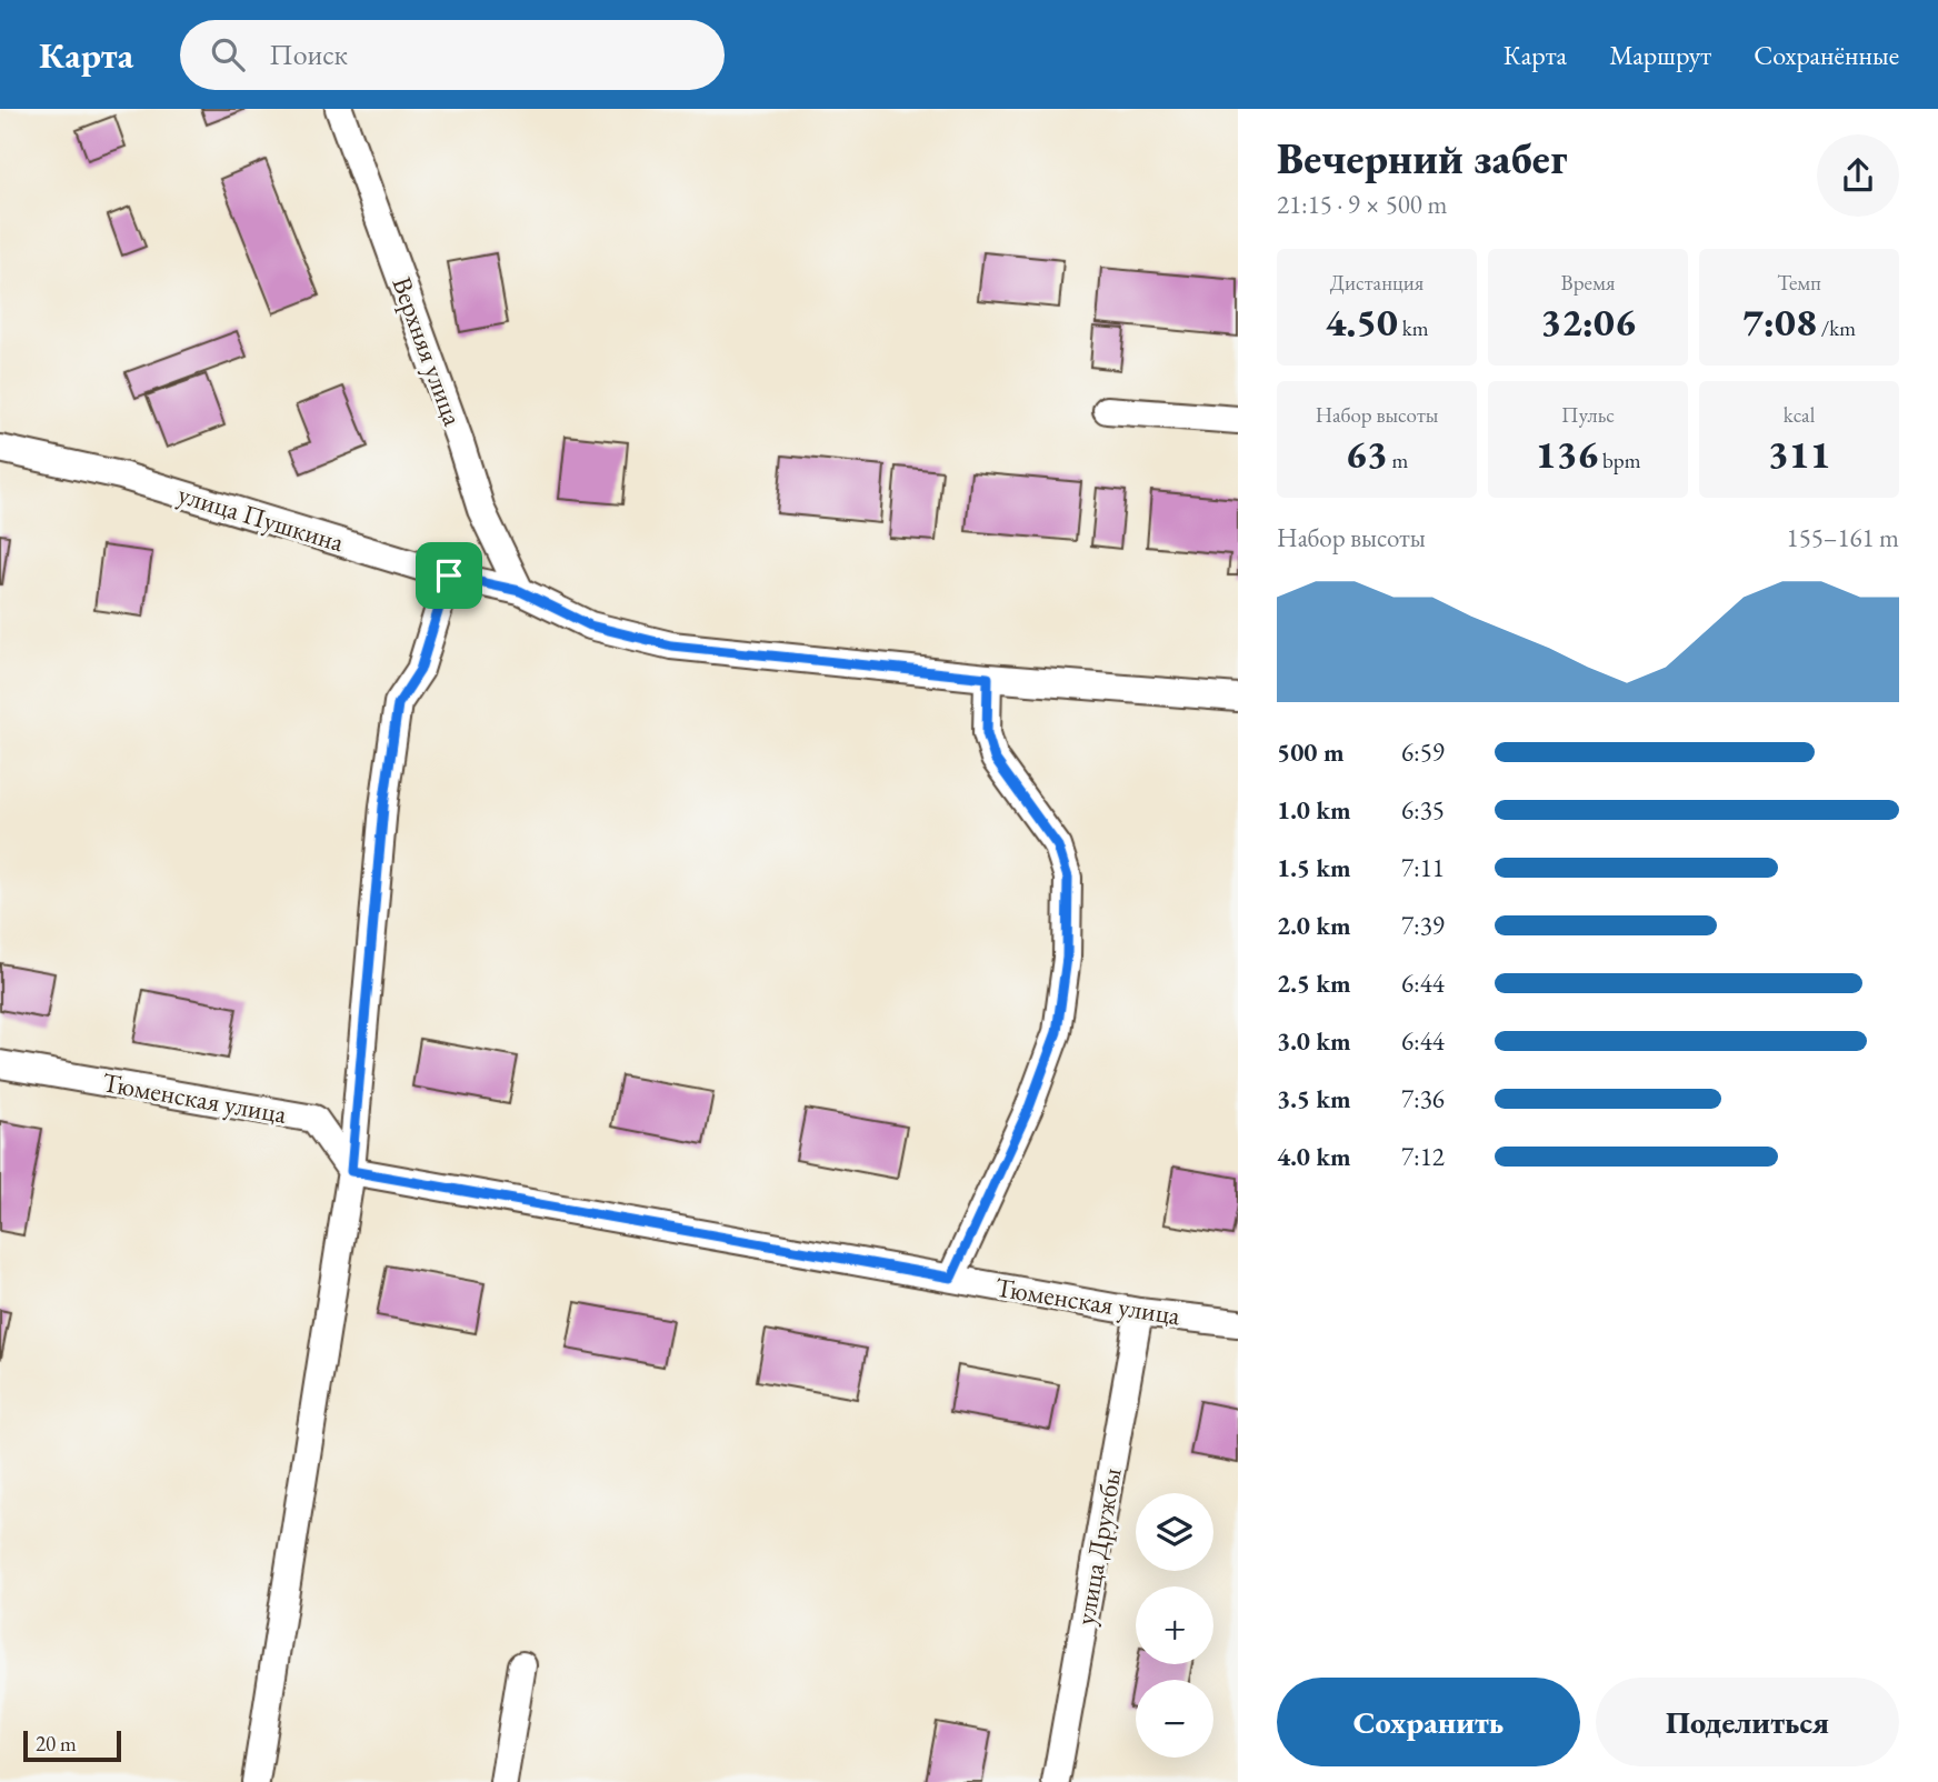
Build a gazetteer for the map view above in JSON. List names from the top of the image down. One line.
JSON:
{"streets":{"street":["Верхняя улица","улица Пушкина","Тюменская улица","улица Дружбы"]},"crossings":[["Верхняя улица","улица Пушкина"],["Тюменская улица","улица Дружбы"]],"scale_bar":"20 m","page":{"header":"Карта","search":"Поиск","nav":["Карта","Маршрут","Сохранённые"],"heading":["Вечерний забег","21:15 · 9 × 500 m"],"stats":[["Дистанция","4.50 km"],["Время","32:06"],["Темп","7:08 /km"],["Набор высоты","63 m"],["Пульс","136 bpm"],["kcal","311"]],"chart":["Набор высоты","155–161 m"],"list":[{"name":"500 m","note":"6:59"},{"name":"1.0 km","note":"6:35"},{"name":"1.5 km","note":"7:11"},{"name":"2.0 km","note":"7:39"},{"name":"2.5 km","note":"6:44"},{"name":"3.0 km","note":"6:44"},{"name":"3.5 km","note":"7:36"},{"name":"4.0 km","note":"7:12"}],"map_buttons":["+","−"],"buttons":["Сохранить","Поделиться"],"scale":"20 m"}}
